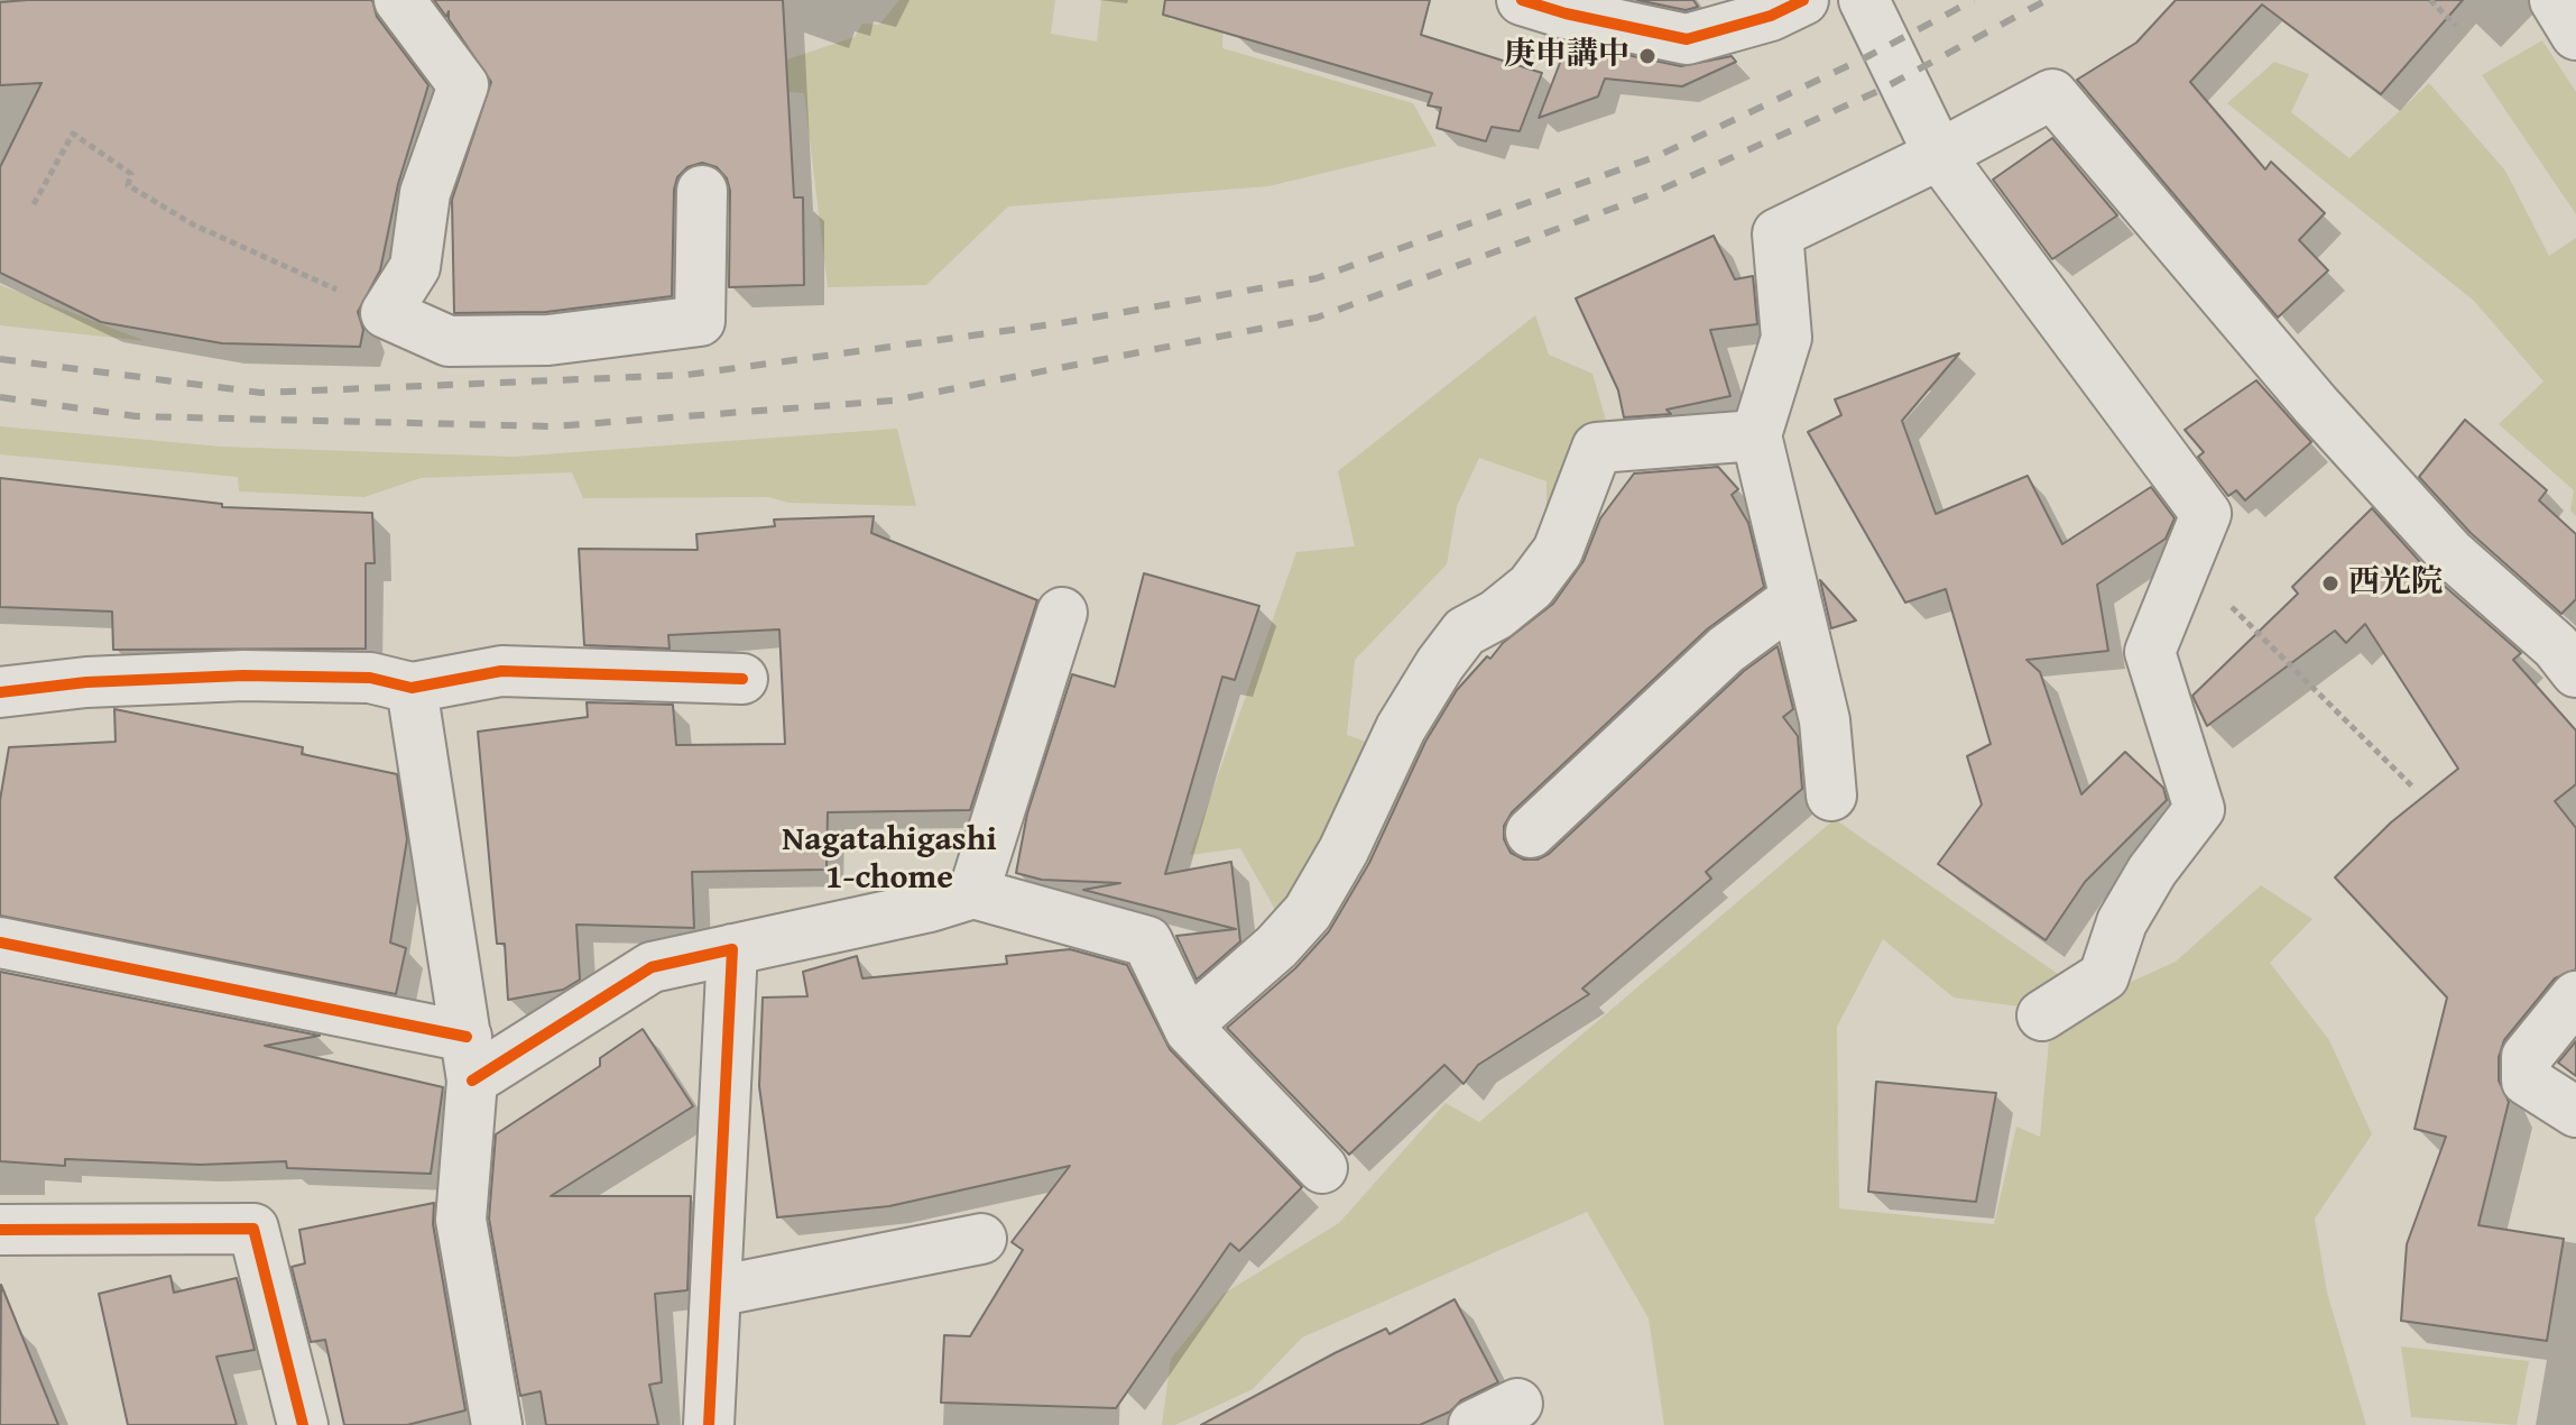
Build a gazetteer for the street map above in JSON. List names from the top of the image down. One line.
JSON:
{"districts":["Nagatahigashi 1-chome"],"places":["庚申講中","西光院"]}
